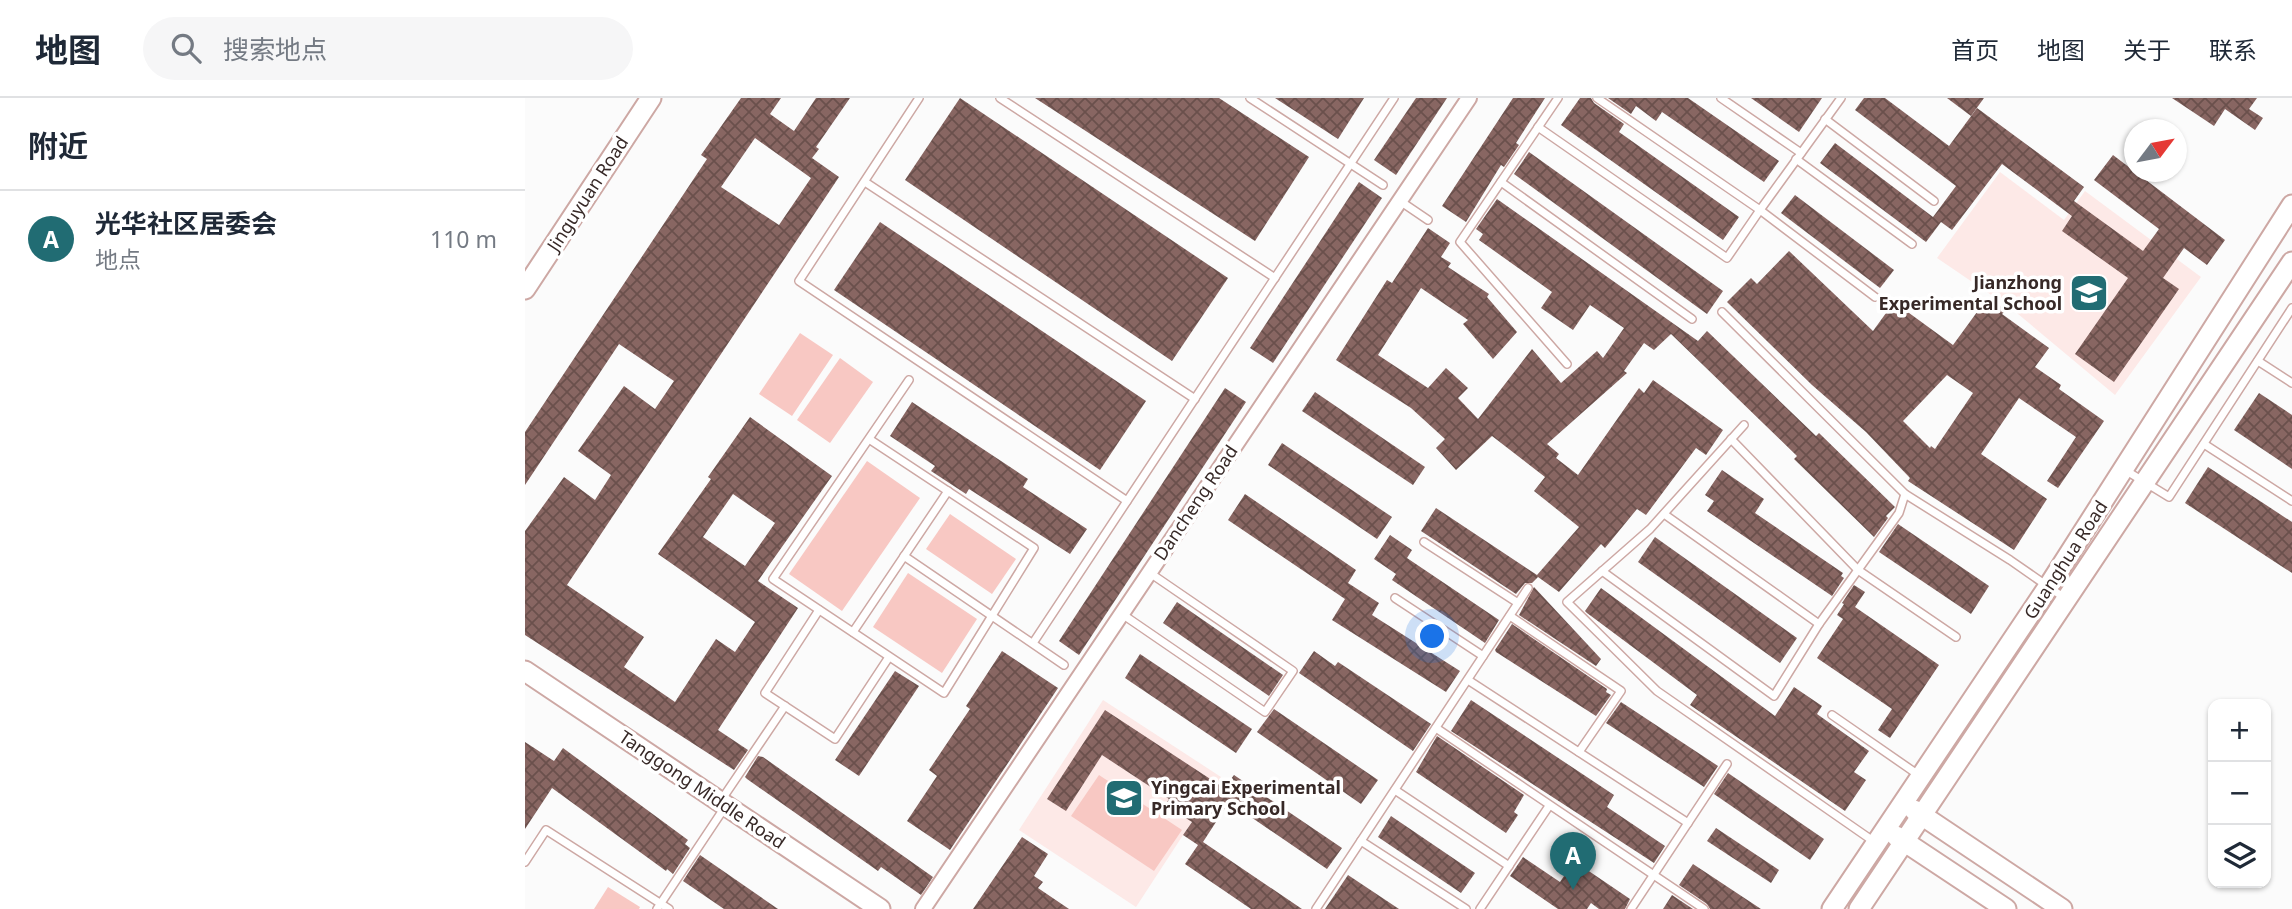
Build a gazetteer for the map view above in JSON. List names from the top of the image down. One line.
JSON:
{"streets":{"main road":["Jinguyuan Road","Guanghua Road","Tanggong Middle Road"],"street":["Dancheng Road"]},"places":{"school or university":["Jianzhong Experimental School","Yingcai Experimental Primary School"]},"north":"top right","page":{"header":"地图","search":"搜索地点","nav":["首页","地图","关于","联系"],"heading":"附近","list":[{"mark":"A","name":"光华社区居委会","note":"地点","value":"110 m"}],"map_buttons":["+","−"],"pins":"A"}}
